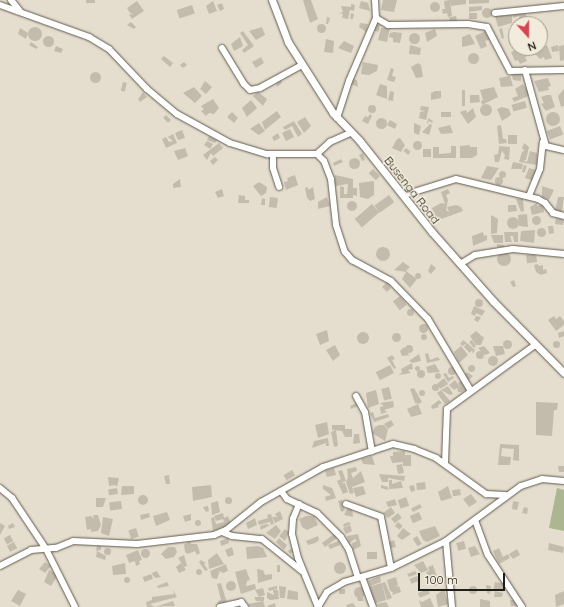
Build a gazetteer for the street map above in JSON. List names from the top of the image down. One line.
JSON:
{"streets":{"street":["Busenga Road"]},"scale_bar":"100 m","north":"bottom"}
